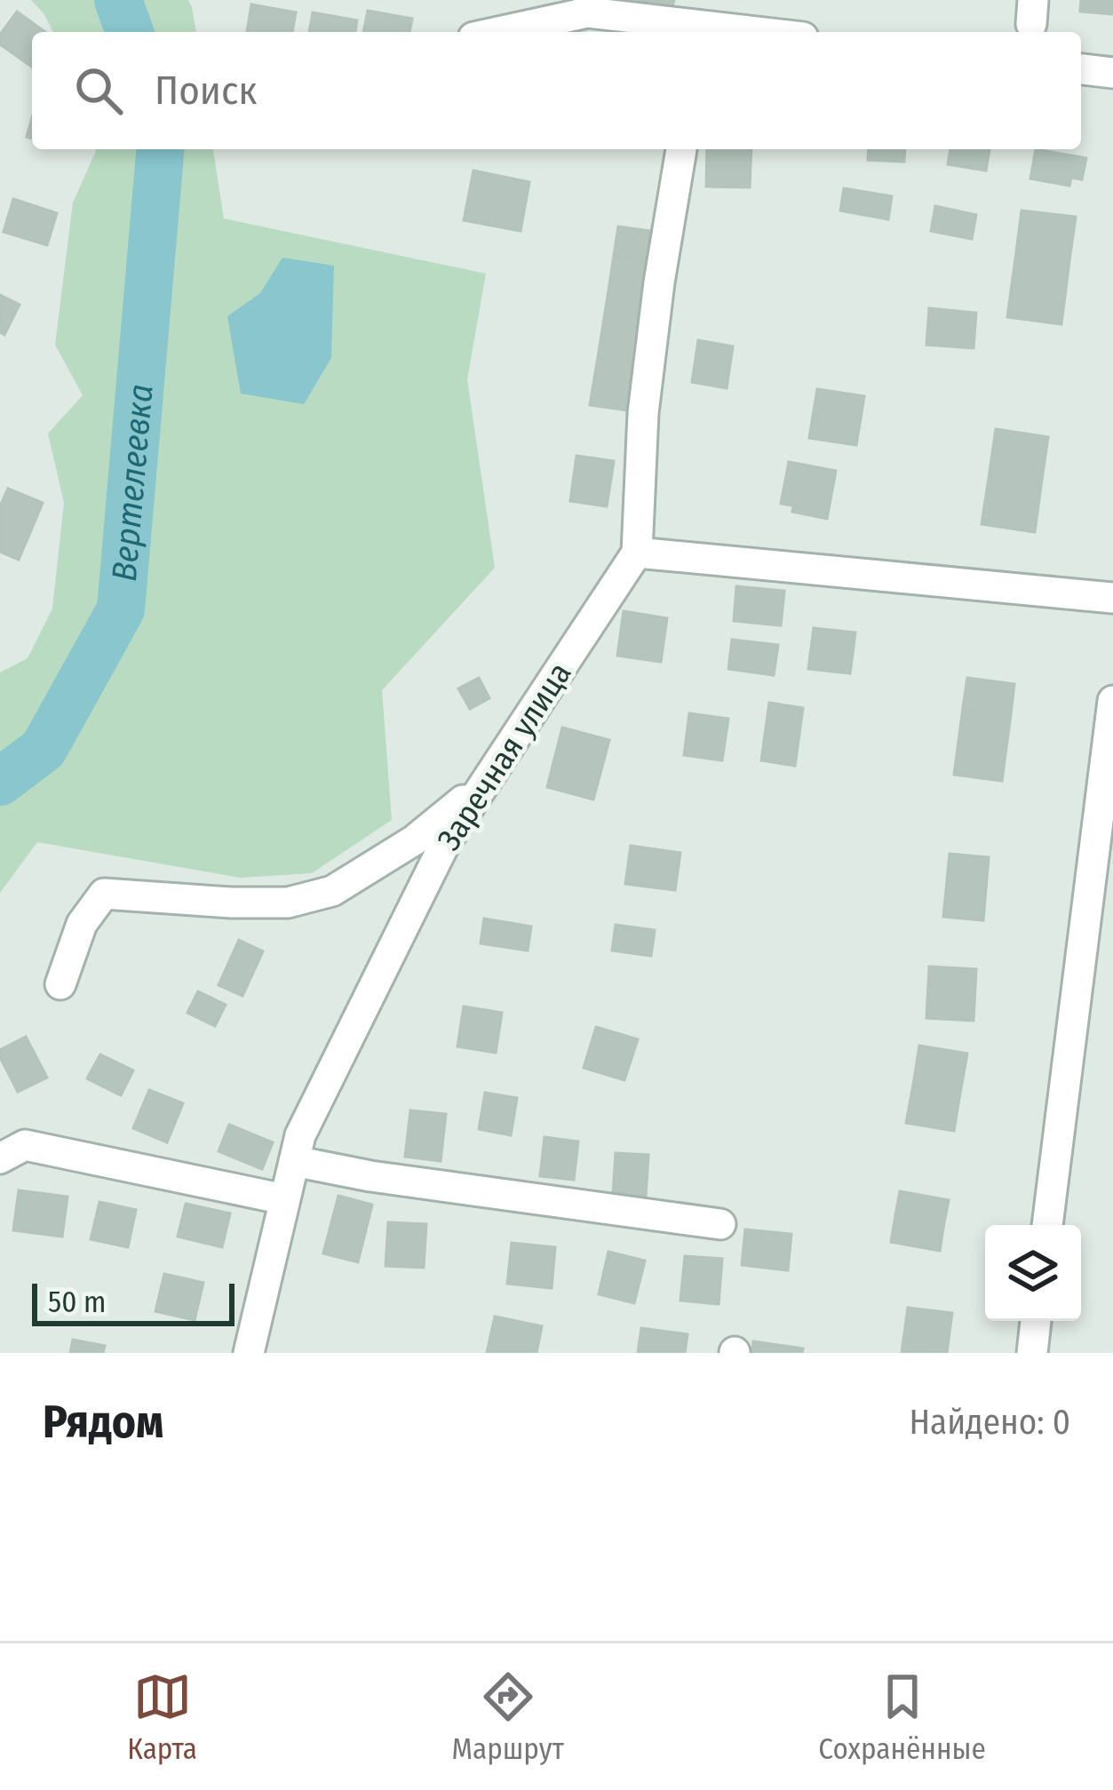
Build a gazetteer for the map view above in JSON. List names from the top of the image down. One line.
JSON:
{"streets":{"street":["Заречная улица"]},"water":["Вертелеевка"],"scale_bar":"50 m","page":{"search":"Поиск","scale":"50 m","heading":["Рядом","Найдено: 0"],"nav":["Карта","Маршрут","Сохранённые"]}}
